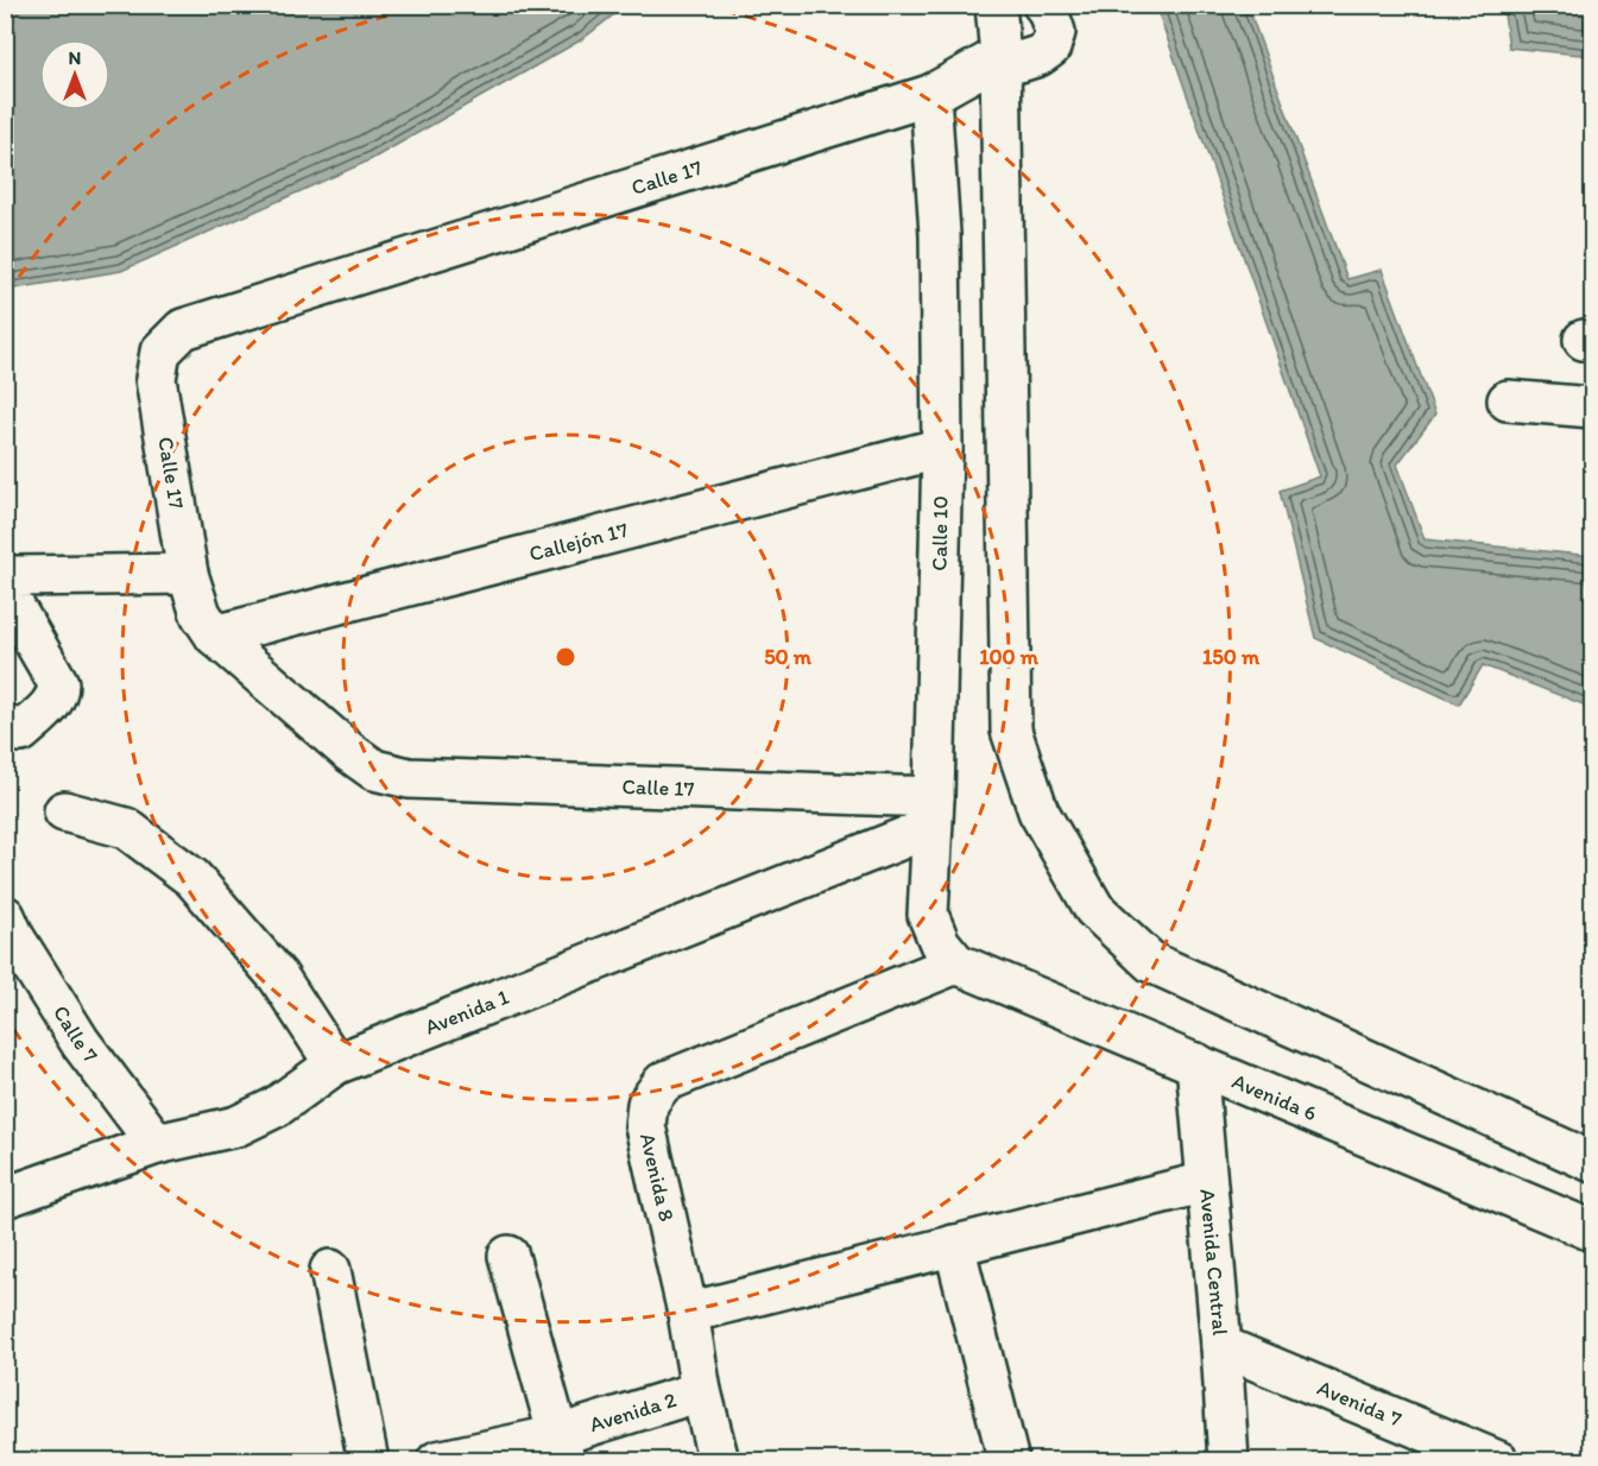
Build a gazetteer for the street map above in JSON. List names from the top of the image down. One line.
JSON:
{"streets":{"street":["Calle 17","Calle 10","Callejón 17","Avenida 1","Calle 7","Avenida 6","Avenida 8","Avenida Central","Avenida 7","Avenida 2"]},"crossings":[["Calle 17","Calle 10"],["Calle 17","Callejón 17"],["Calle 17","Avenida 1"],["Calle 10","Callejón 17"],["Calle 10","Avenida 1"],["Calle 10","Avenida 6"],["Calle 10","Avenida 8"],["Avenida 1","Calle 7"],["Avenida 6","Avenida 8"],["Avenida 6","Avenida Central"],["Avenida 8","Avenida 2"],["Avenida Central","Avenida 7"]],"north":"top","rings":["50 m","100 m","150 m"]}
